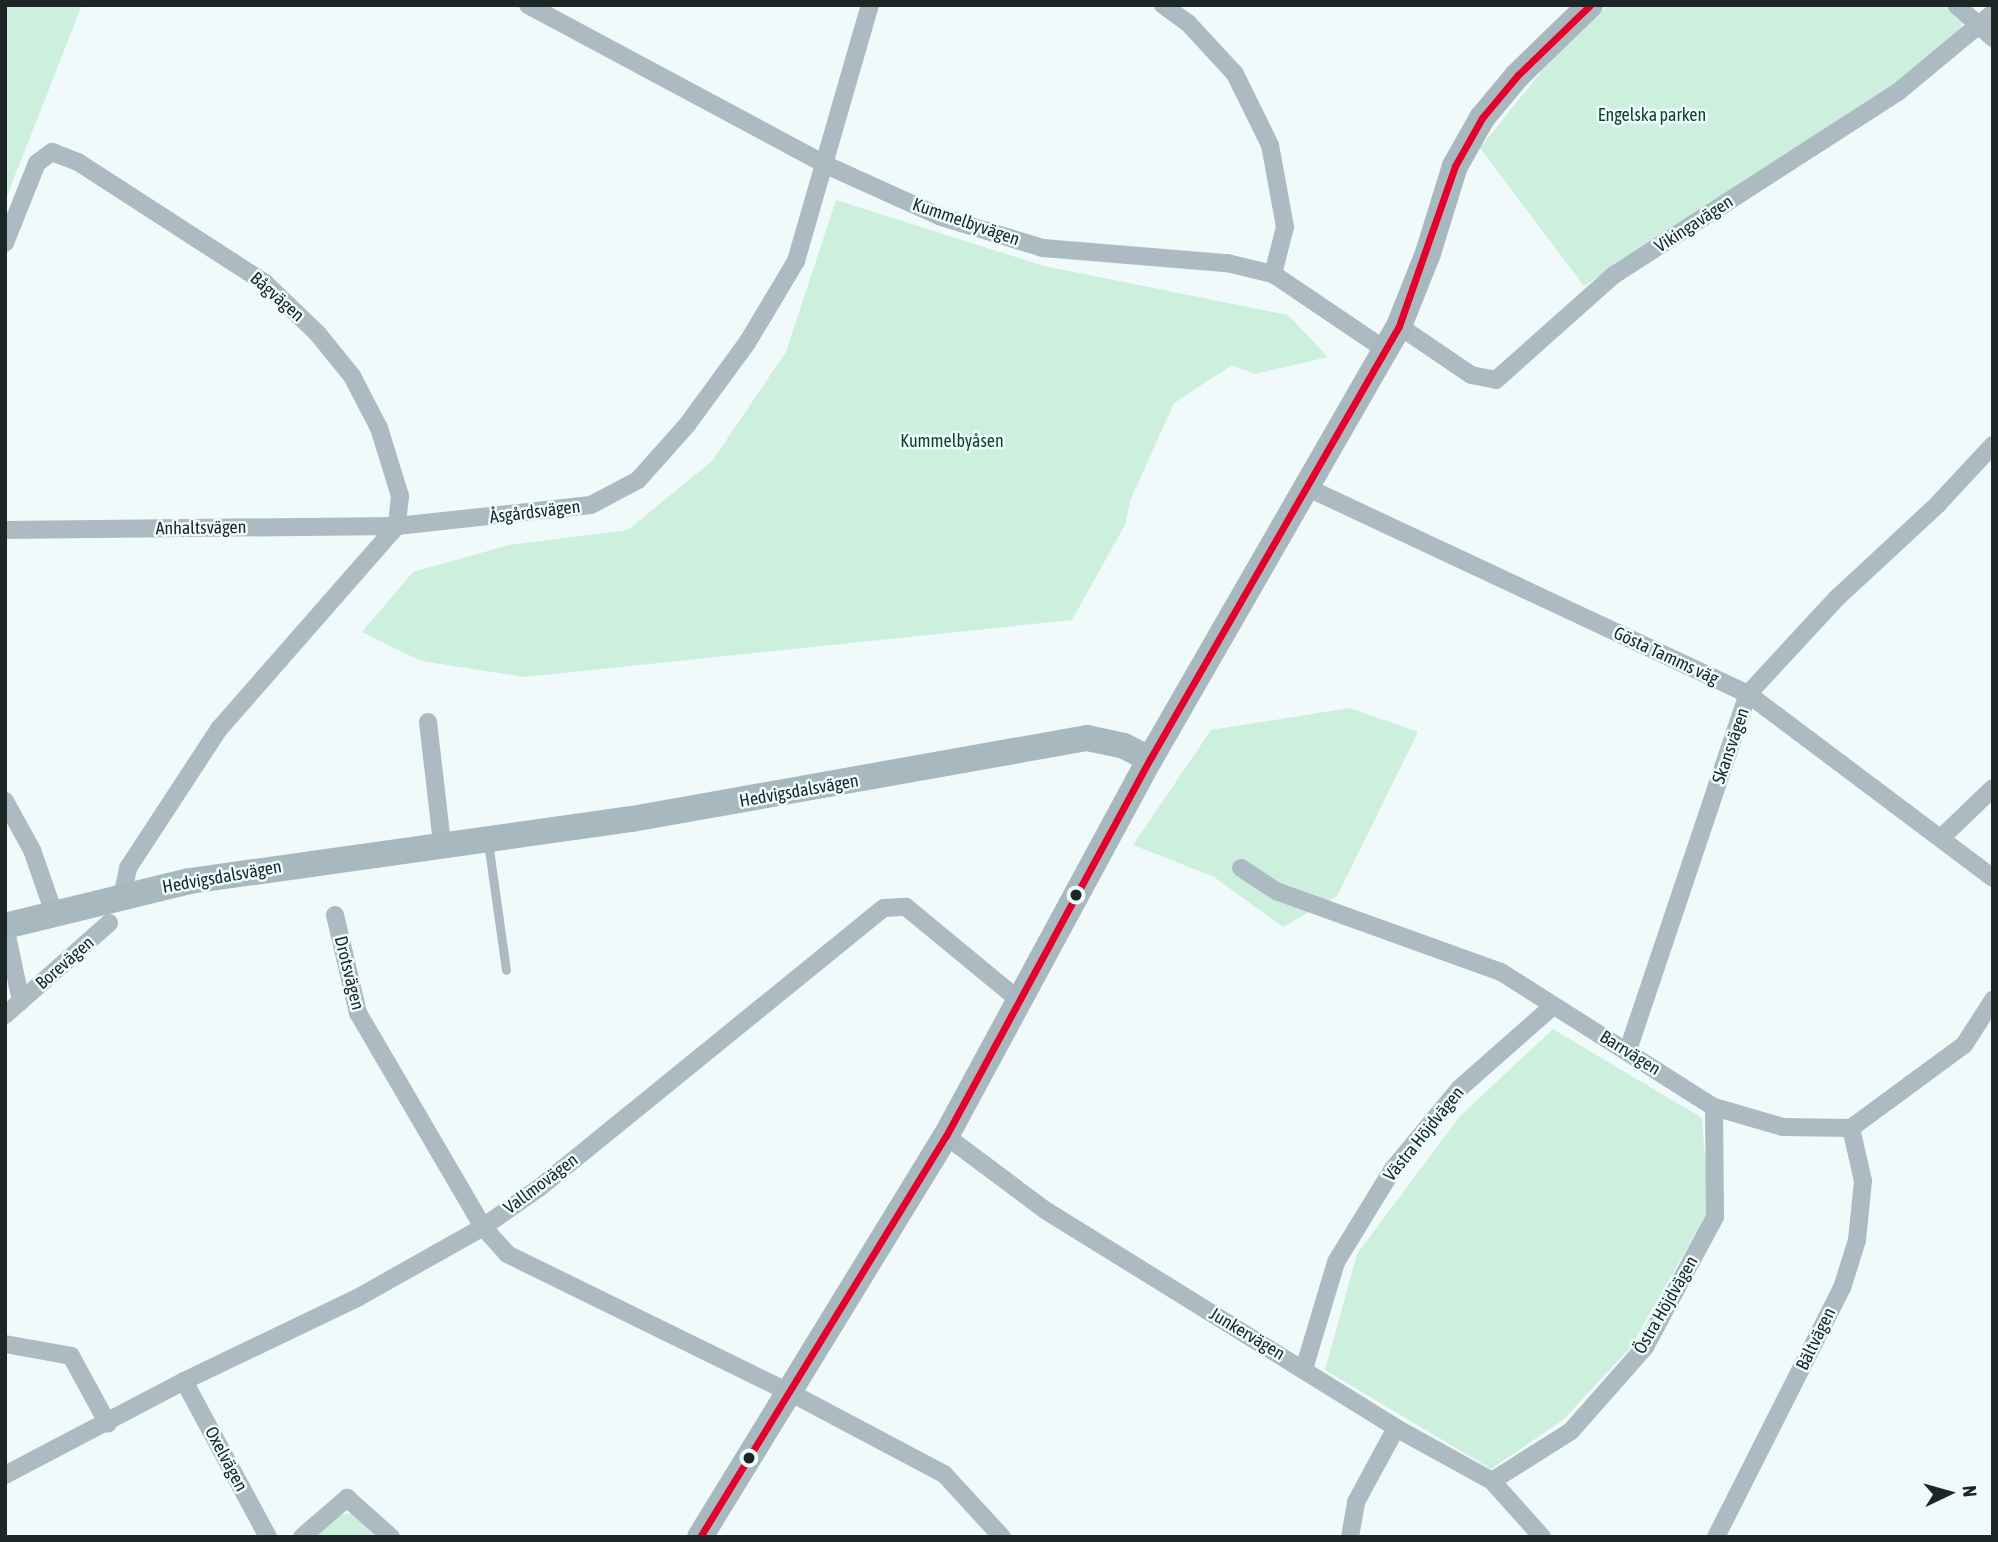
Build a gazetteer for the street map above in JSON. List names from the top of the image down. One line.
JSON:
{"streets":{"street":["Kummelbyvägen","Vikingavägen","Bågvägen","Åsgårdsvägen","Anhaltsvägen","Gösta Tamms väg","Skansvägen","Hedvigsdalsvägen","Borevägen","Drotsvägen","Barrvägen","Västra Höjdvägen","Vallmovägen","Östra Höjdvägen","Junkervägen","Bältvägen","Oxelvägen"]},"crossings":[["Kummelbyvägen","Åsgårdsvägen"],["Bågvägen","Åsgårdsvägen"],["Bågvägen","Anhaltsvägen"],["Åsgårdsvägen","Anhaltsvägen"],["Gösta Tamms väg","Skansvägen"],["Skansvägen","Barrvägen"],["Hedvigsdalsvägen","Borevägen"],["Drotsvägen","Vallmovägen"],["Barrvägen","Västra Höjdvägen"],["Barrvägen","Östra Höjdvägen"],["Barrvägen","Bältvägen"],["Västra Höjdvägen","Junkervägen"],["Vallmovägen","Oxelvägen"],["Östra Höjdvägen","Junkervägen"]],"parks":["Engelska parken","Kummelbyåsen"],"north":"right"}
